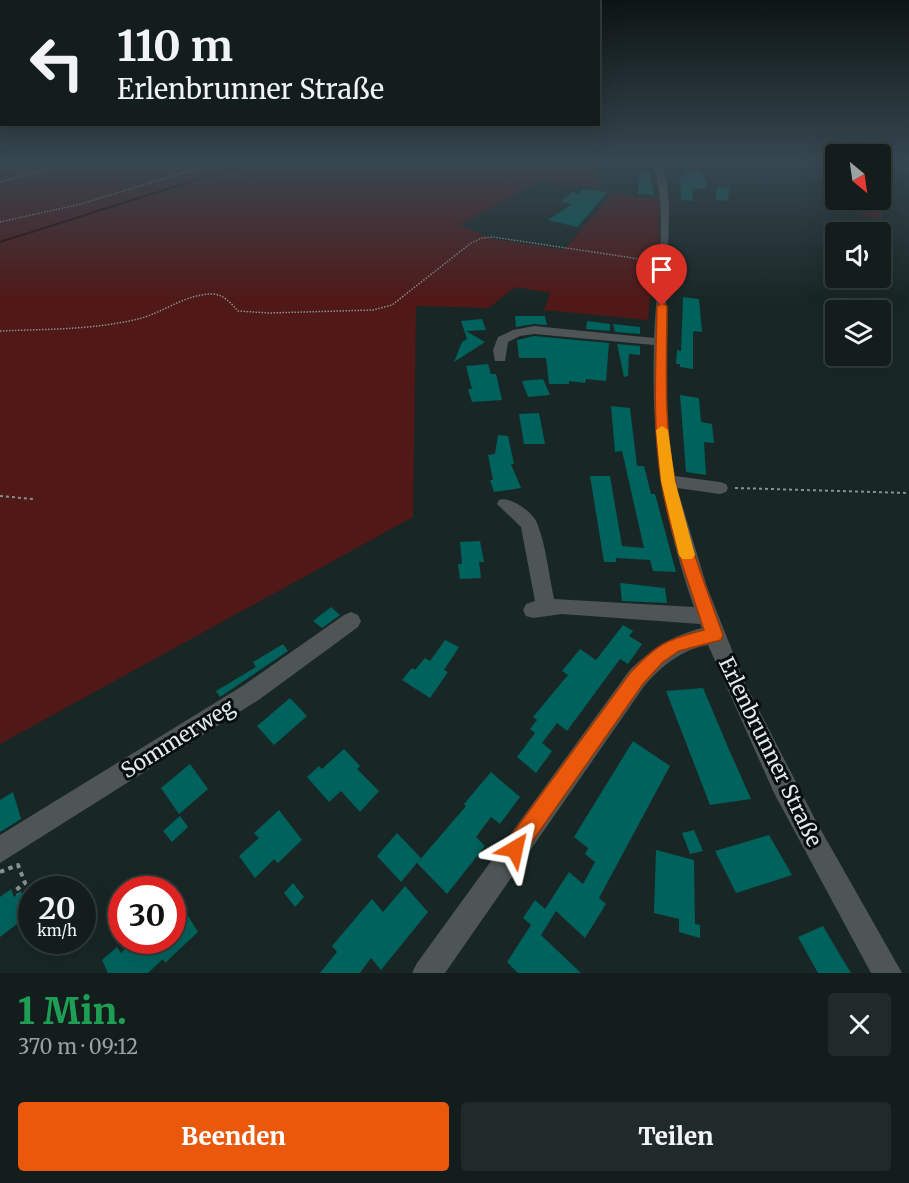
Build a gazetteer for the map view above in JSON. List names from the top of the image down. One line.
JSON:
{"streets":{"street":["Sommerweg","Erlenbrunner Straße"]},"north":"bottom right","page":{"turn":["110 m","Erlenbrunner Straße"],"speed":"20 km/h","limit":"30","heading":["1 Min.","370 m · 09:12"],"buttons":["Beenden","Teilen"]}}
